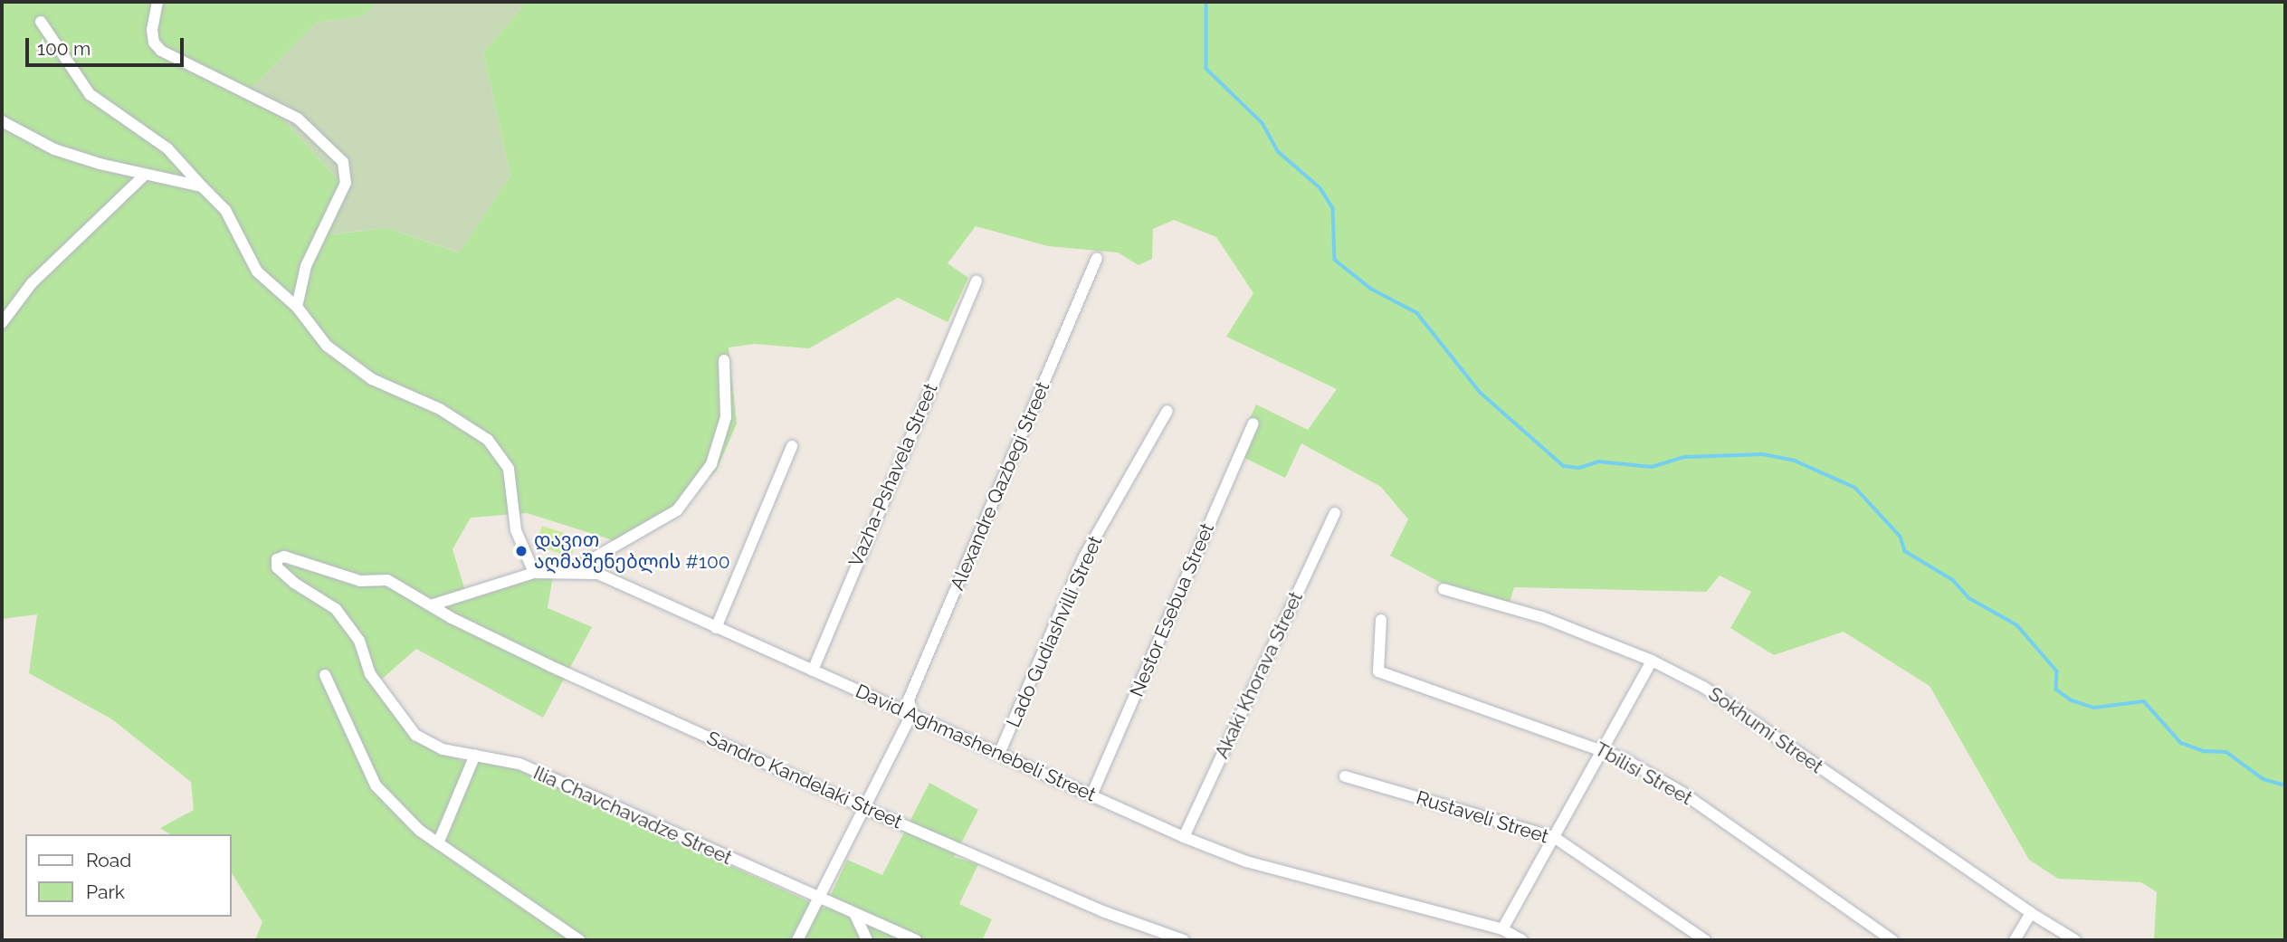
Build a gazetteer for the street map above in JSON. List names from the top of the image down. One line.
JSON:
{"streets":{"street":["Vazha-Pshavela Street","Alexandre Qazbegi Street","Nestor Esebua Street","Lado Gudiashvilli Street","Akaki Khorava Street","Sokhumi Street","David Aghmashenebeli Street","Tbilisi Street","Sandro Kandelaki Street","Ilia Chavchavadze Street","Rustaveli Street"]},"crossings":[["Vazha-Pshavela Street","David Aghmashenebeli Street"],["Alexandre Qazbegi Street","David Aghmashenebeli Street"],["Nestor Esebua Street","David Aghmashenebeli Street"],["Lado Gudiashvilli Street","David Aghmashenebeli Street"],["Akaki Khorava Street","David Aghmashenebeli Street"],["David Aghmashenebeli Street","Sandro Kandelaki Street"],["Sandro Kandelaki Street","Ilia Chavchavadze Street"]],"places":["დავით აღმაშენებლის #100"],"legend":["Road","Park"],"scale_bar":"100 m"}
